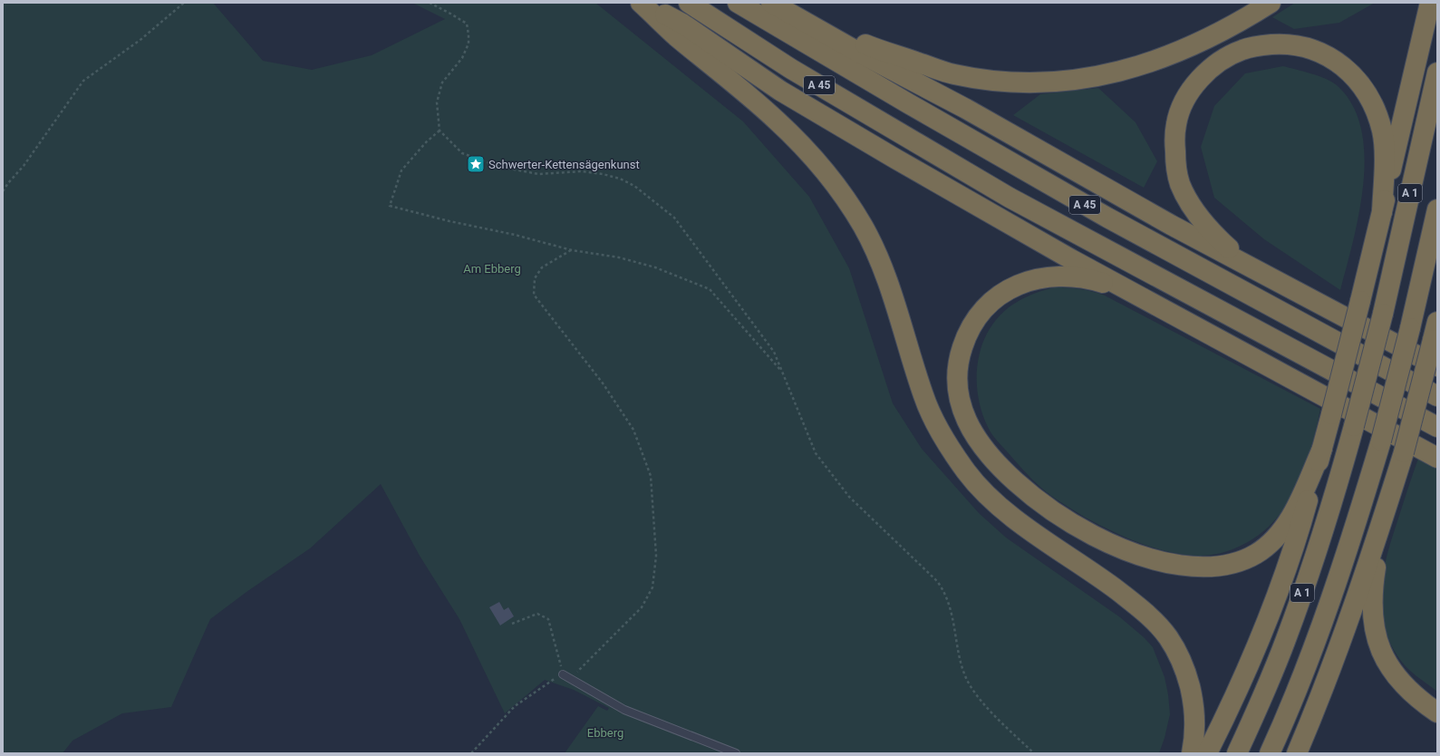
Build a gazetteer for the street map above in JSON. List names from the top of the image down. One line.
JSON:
{"streets":{"highway":["A 45","A 1"]},"parks":["Am Ebberg","Ebberg"],"places":{"place":["Schwerter-Kettensägenkunst"]}}
